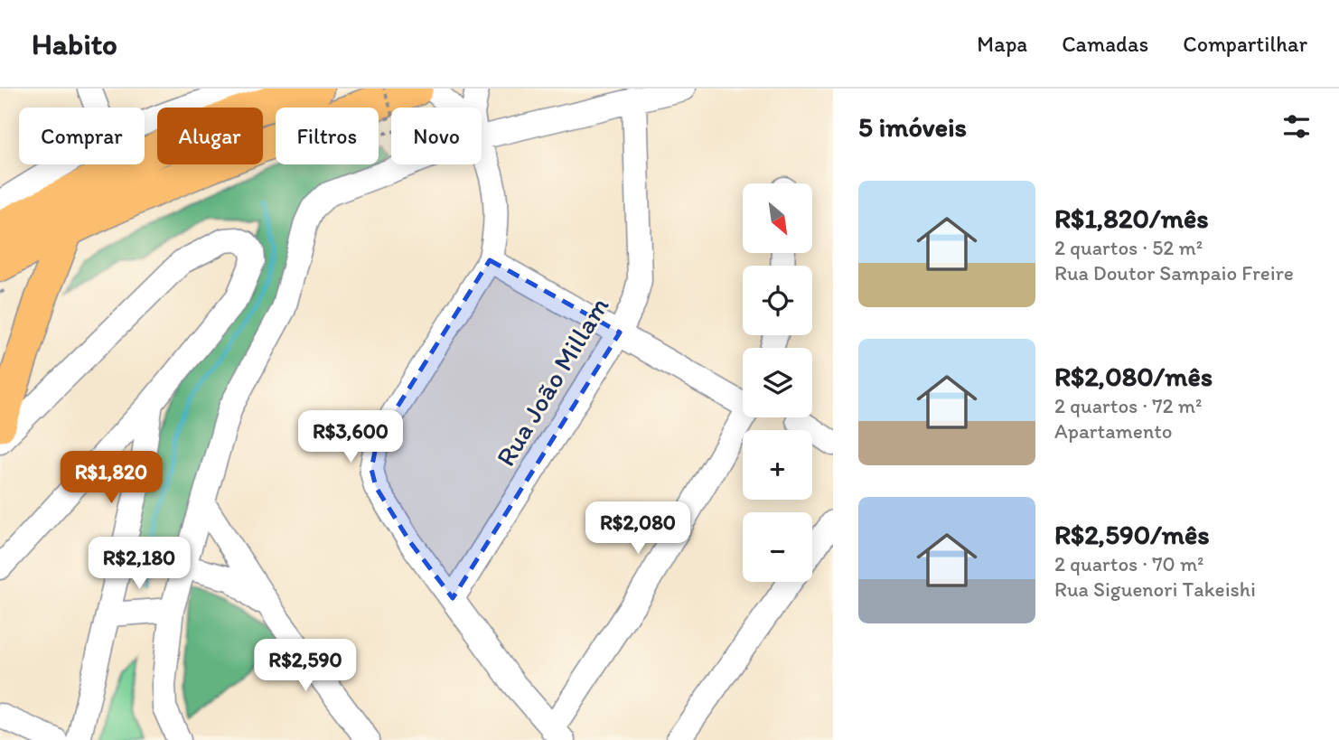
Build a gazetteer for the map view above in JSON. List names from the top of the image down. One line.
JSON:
{"streets":{"street":["Rua João Millam"]},"north":"bottom right","page":{"header":"Habito","nav":["Mapa","Camadas","Compartilhar"],"heading":"5 imóveis","chip":["Comprar","Alugar","Filtros","Novo"],"list":[{"name":"R$1,820/mês","note":"2 quartos · 52 m² · Rua Doutor Sampaio Freire"},{"name":"R$2,080/mês","note":"2 quartos · 72 m² · Apartamento"},{"name":"R$2,590/mês","note":"2 quartos · 70 m² · Rua Siguenori Takeishi"}],"map_buttons":["+","−"],"price":["R$3,600","R$1,820","R$2,080","R$2,180","R$2,590"]}}
